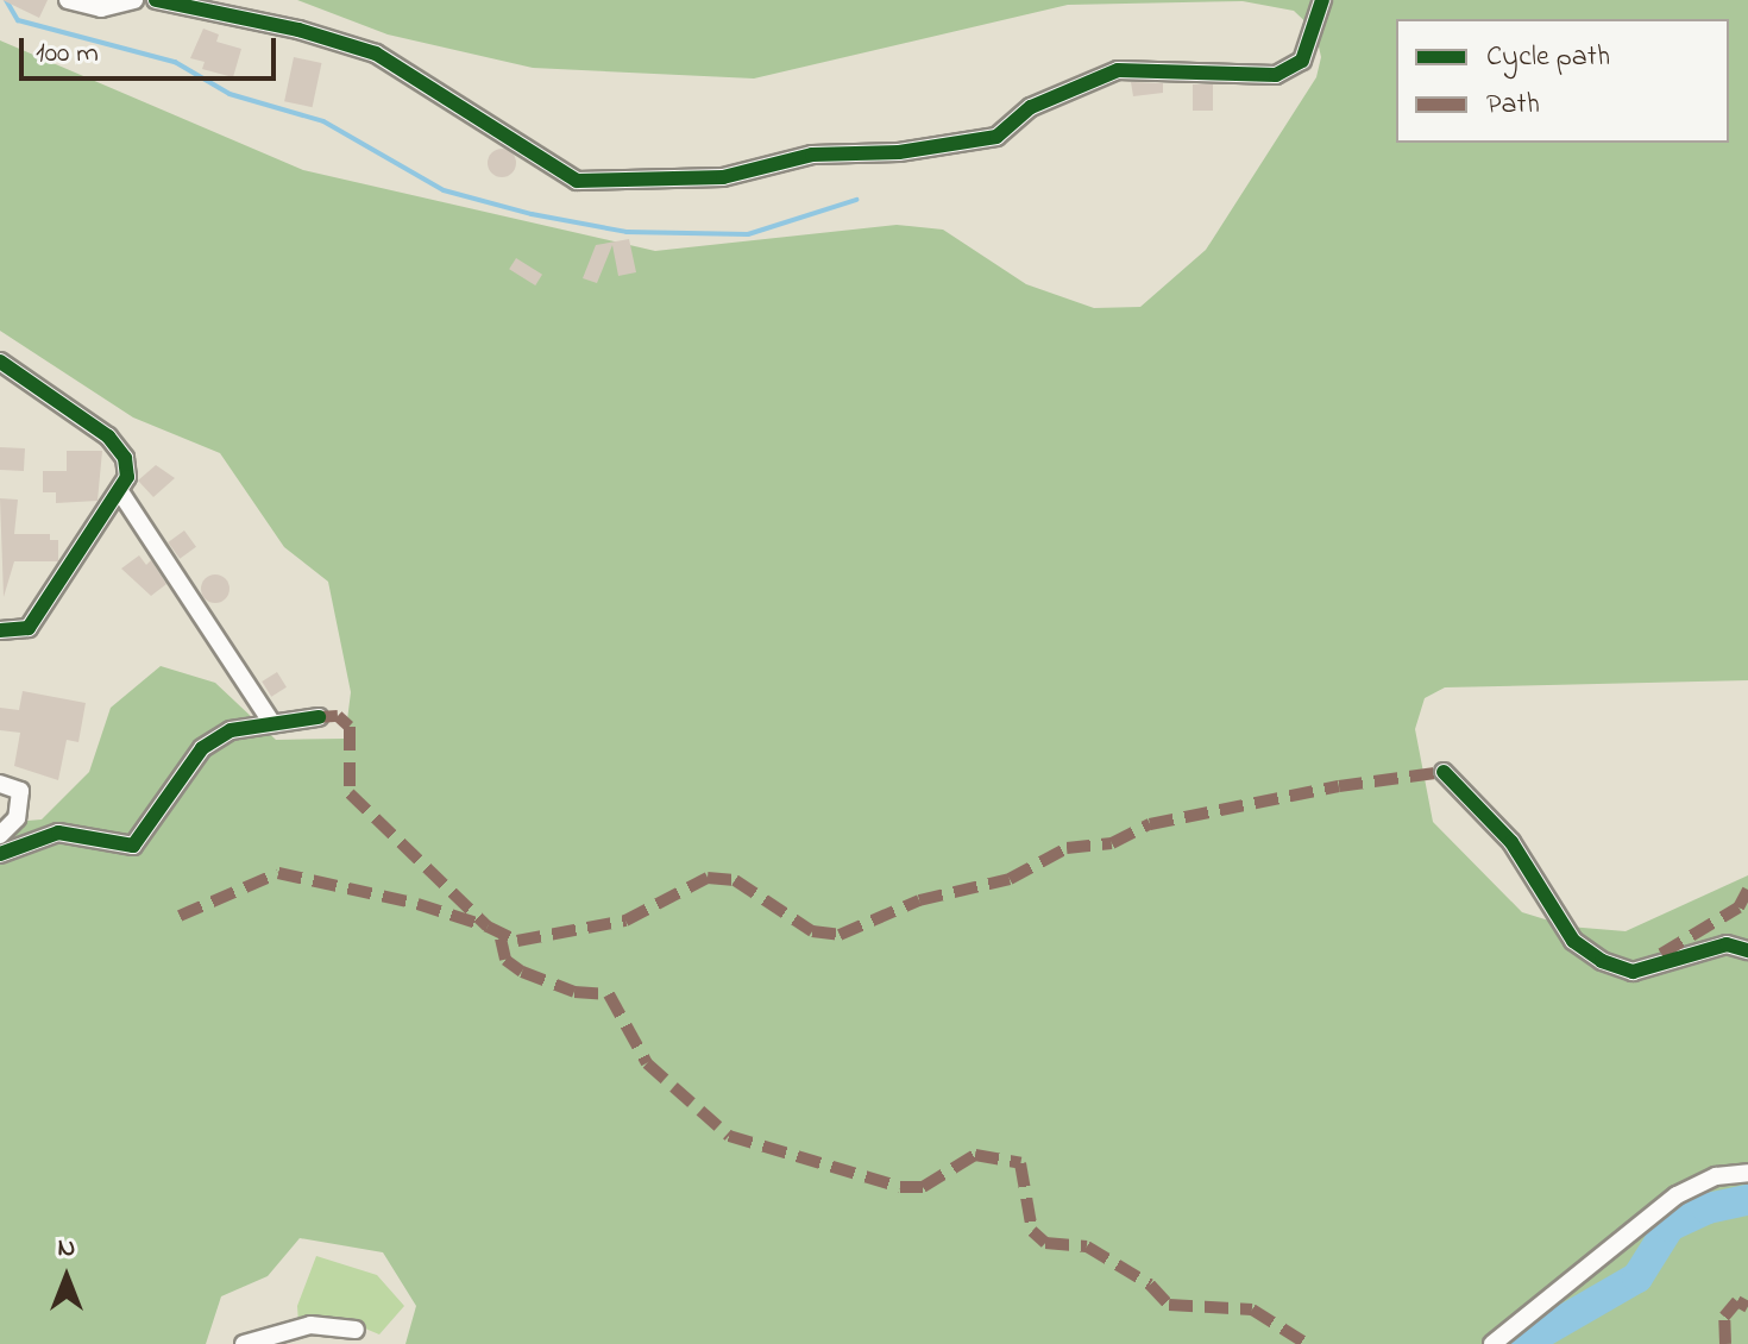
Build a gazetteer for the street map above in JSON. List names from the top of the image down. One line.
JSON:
{"legend":["Cycle path","Path"],"scale_bar":"100 m","north":"top"}
